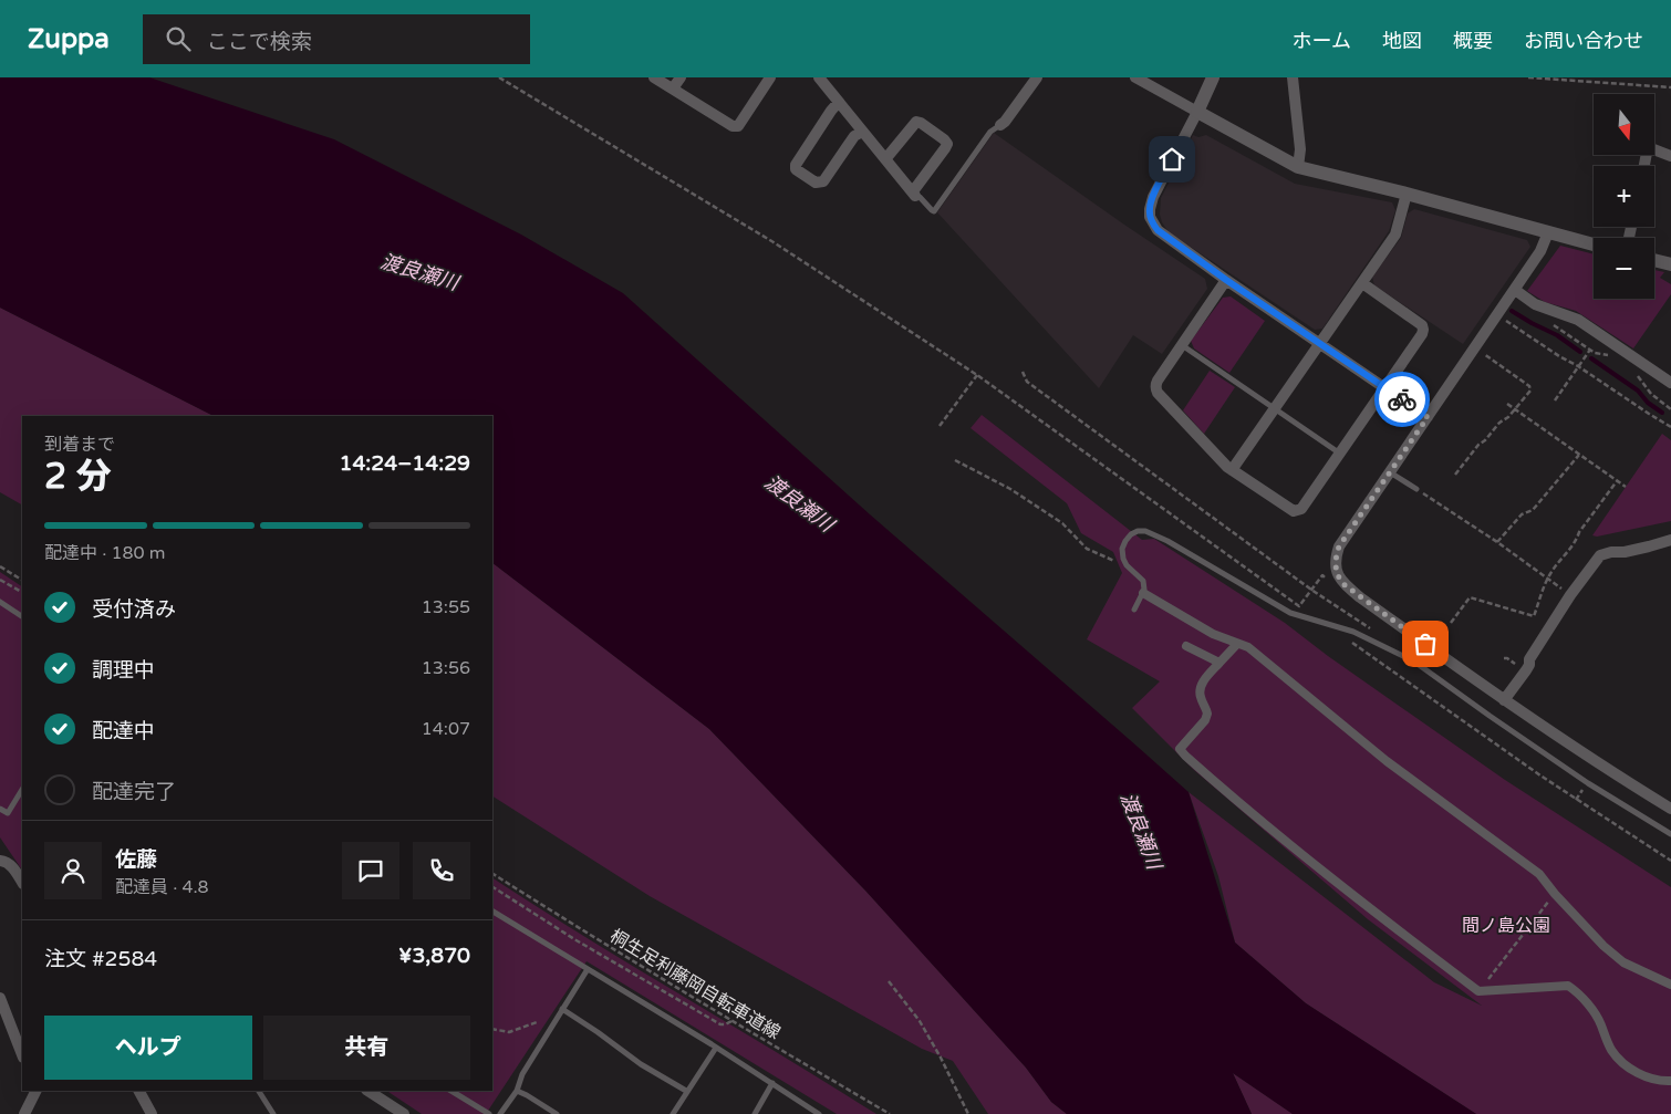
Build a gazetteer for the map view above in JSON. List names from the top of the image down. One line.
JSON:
{"streets":{"path":["桐生足利藤岡自転車道線"]},"water":["渡良瀬川"],"parks":["間ノ島公園"],"north":"bottom","page":{"header":"Zuppa","search":"ここで検索","nav":["ホーム","地図","概要","お問い合わせ"],"map_buttons":["+","−"],"heading":["2 分","到着まで","14:24–14:29"],"panel":["佐藤","配達員 · 4.8","注文 #2584","¥3,870"],"bar":"配達中 · 180 m","list":[["受付済み","13:55"],["調理中","13:56"],["配達中","14:07"],"配達完了"],"buttons":["ヘルプ","共有"]}}
